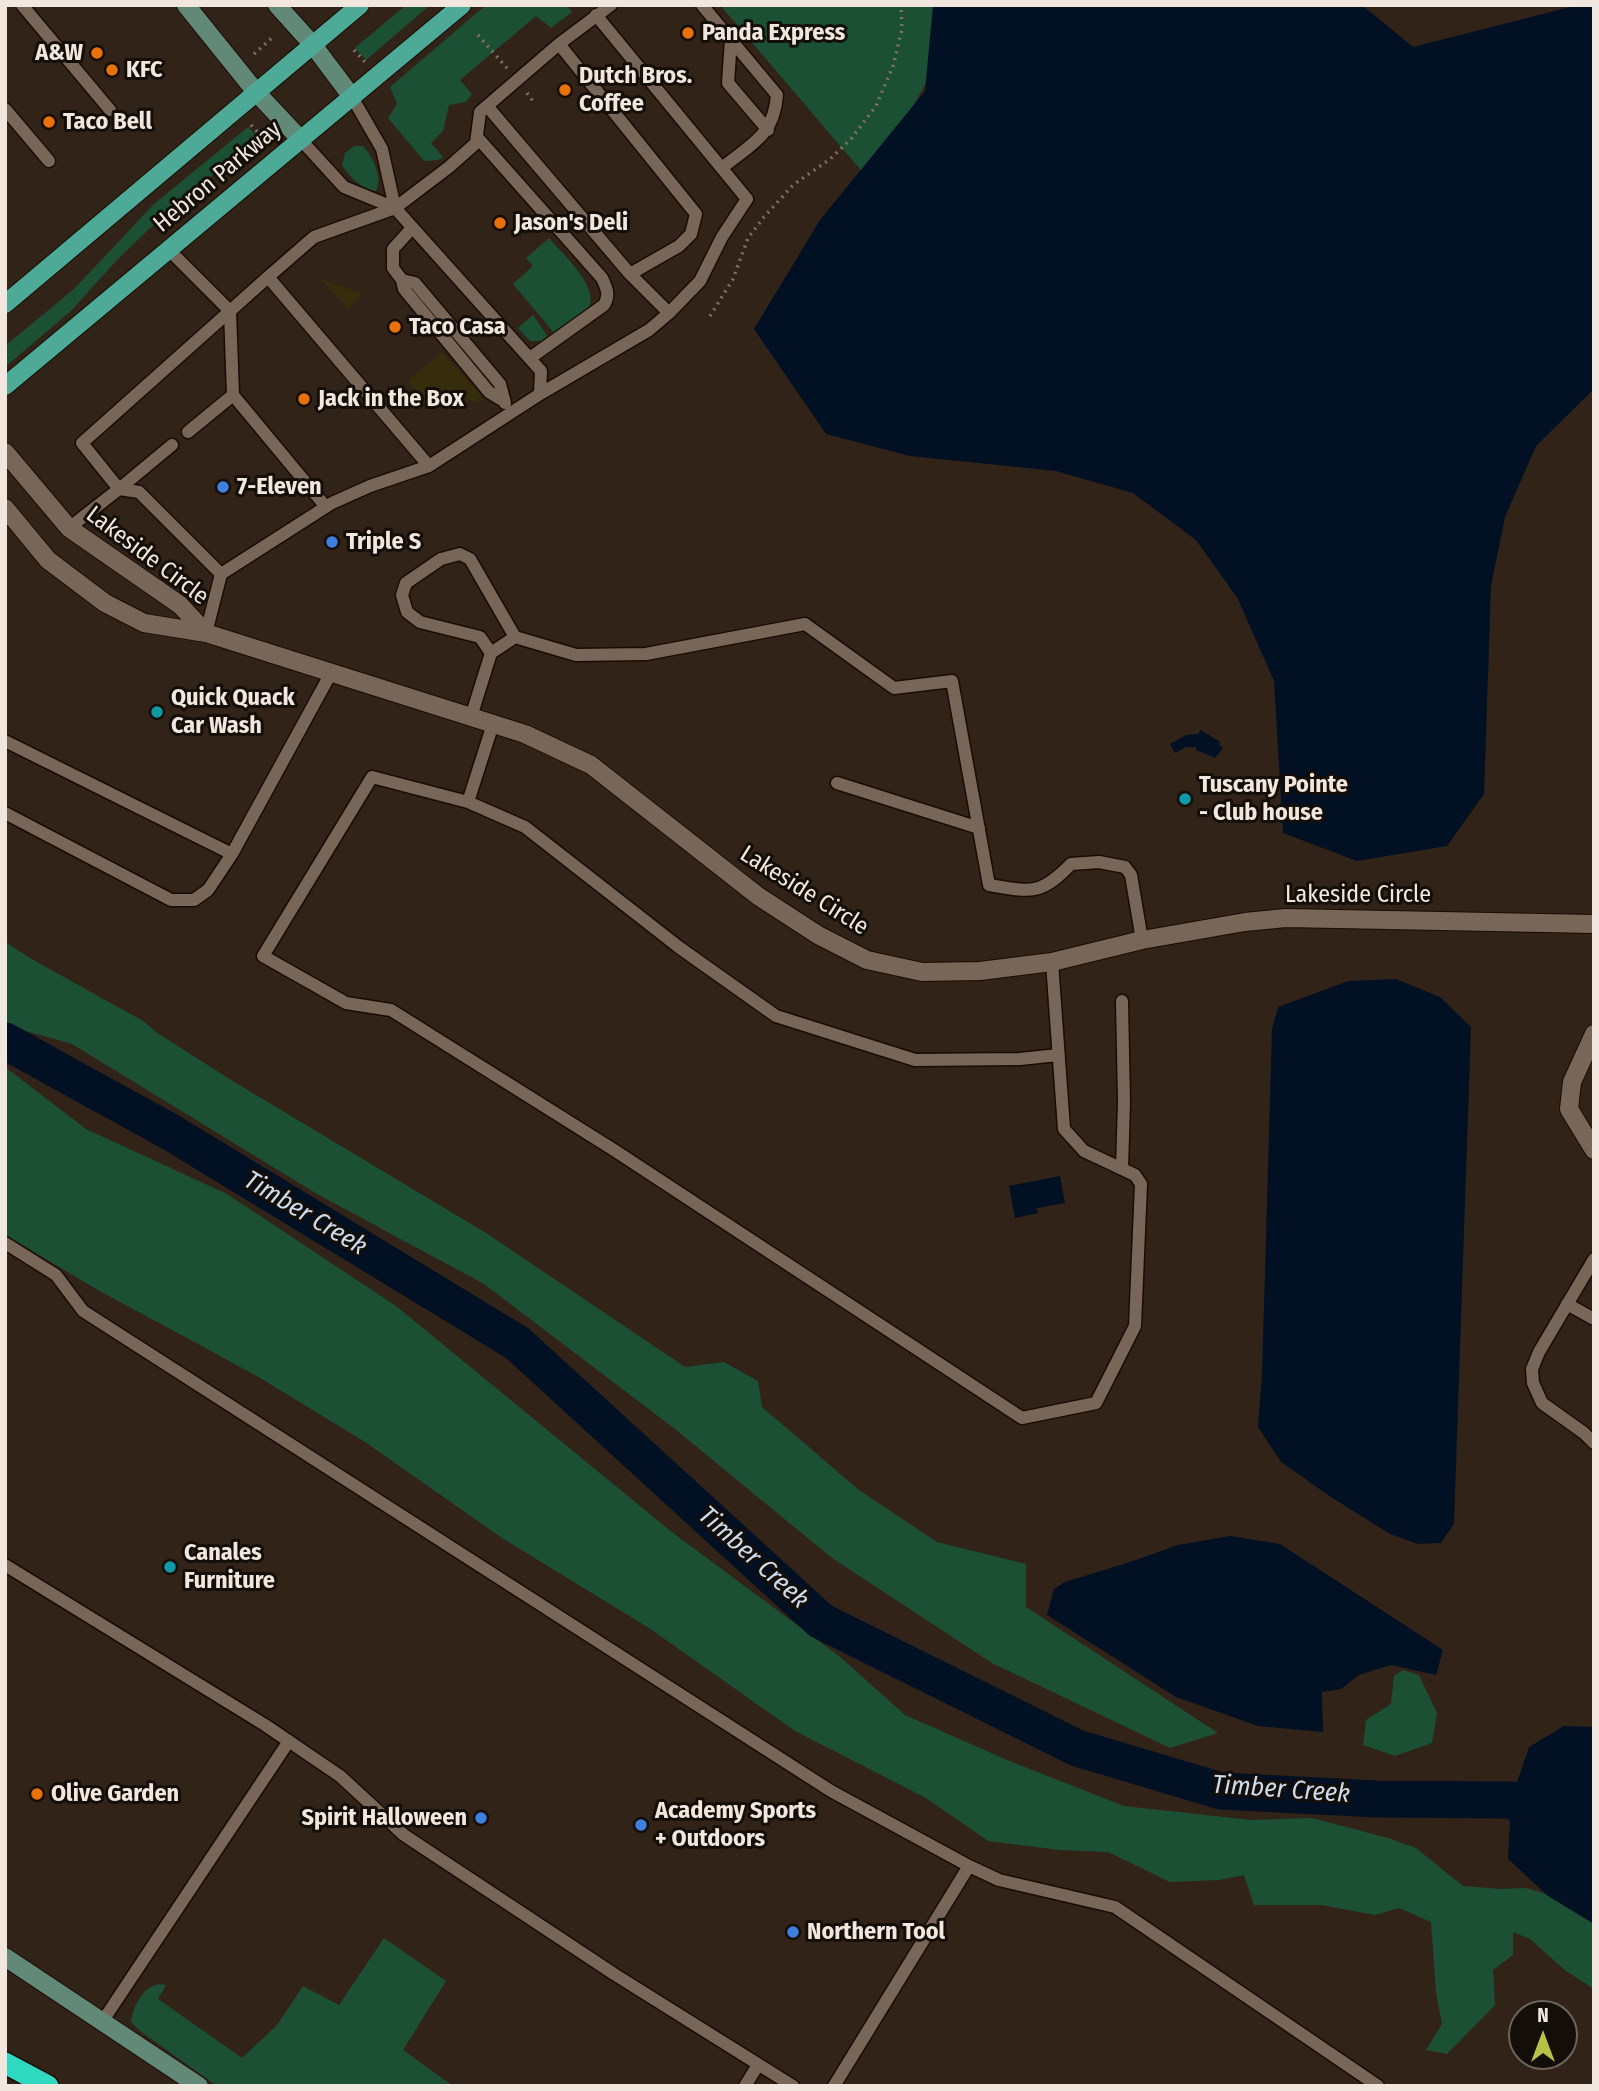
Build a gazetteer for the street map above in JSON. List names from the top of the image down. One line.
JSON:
{"streets":{"main road":["Hebron Parkway"],"street":["Lakeside Circle"]},"water":["Timber Creek"],"places":["Panda Express","A&W","KFC","Dutch Bros. Coffee","Taco Bell","Jason's Deli","Taco Casa","Jack in the Box","7-Eleven","Triple S","Quick Quack Car Wash","Tuscany Pointe - Club house","Canales Furniture","Olive Garden","Spirit Halloween","Academy Sports + Outdoors","Northern Tool"],"north":"top"}
